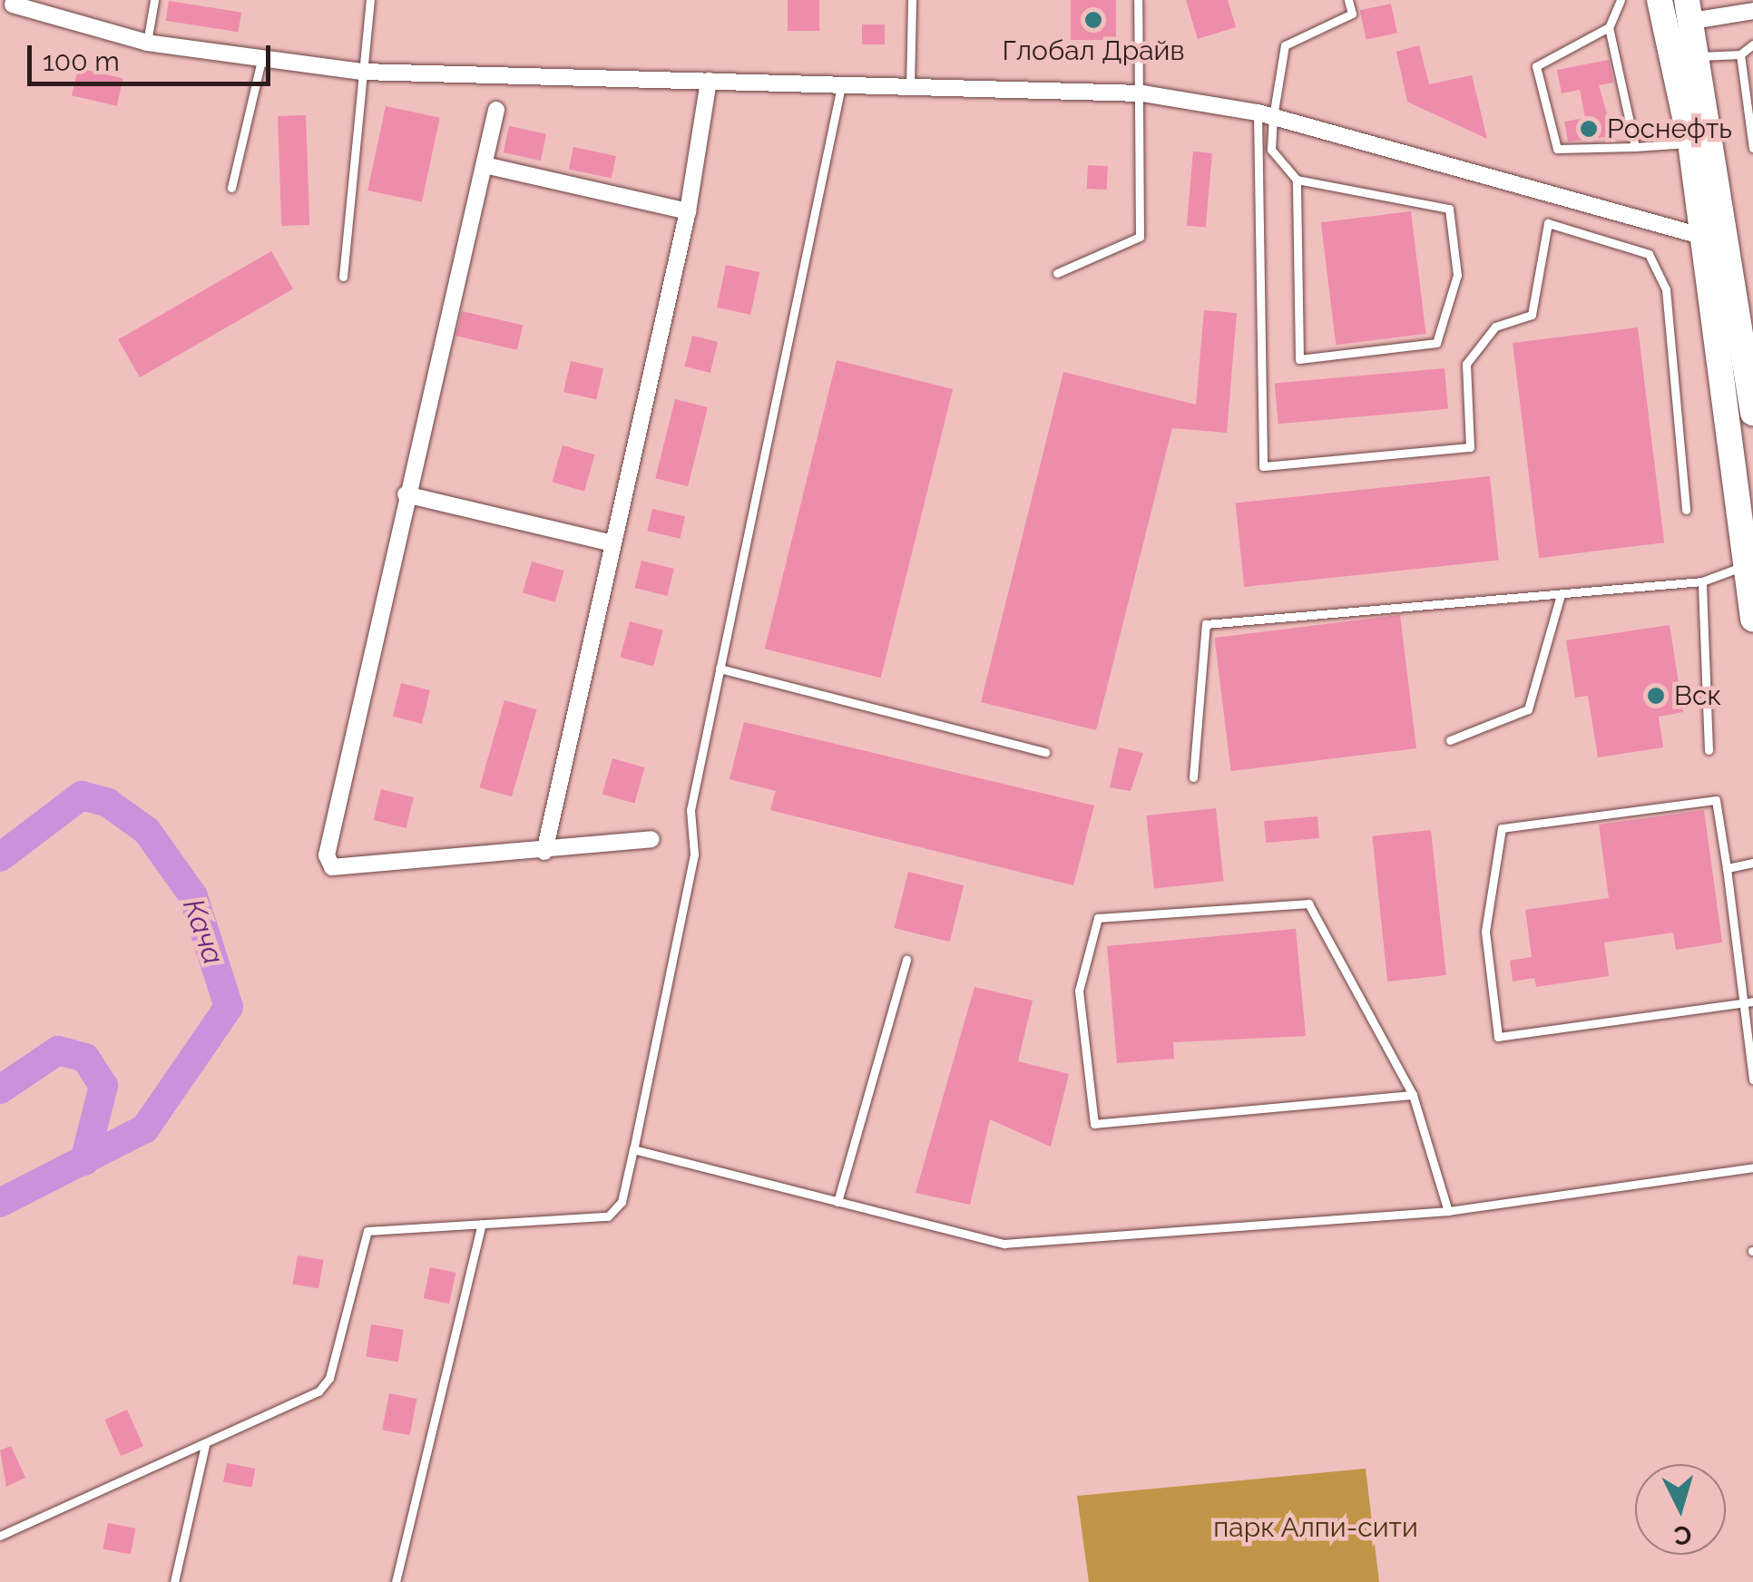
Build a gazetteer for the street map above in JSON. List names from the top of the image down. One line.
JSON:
{"water":["Кача"],"parks":["парк Алпи-сити"],"places":["Глобал Драйв","Роснефть","Вск"],"scale_bar":"100 m","north":"bottom"}
